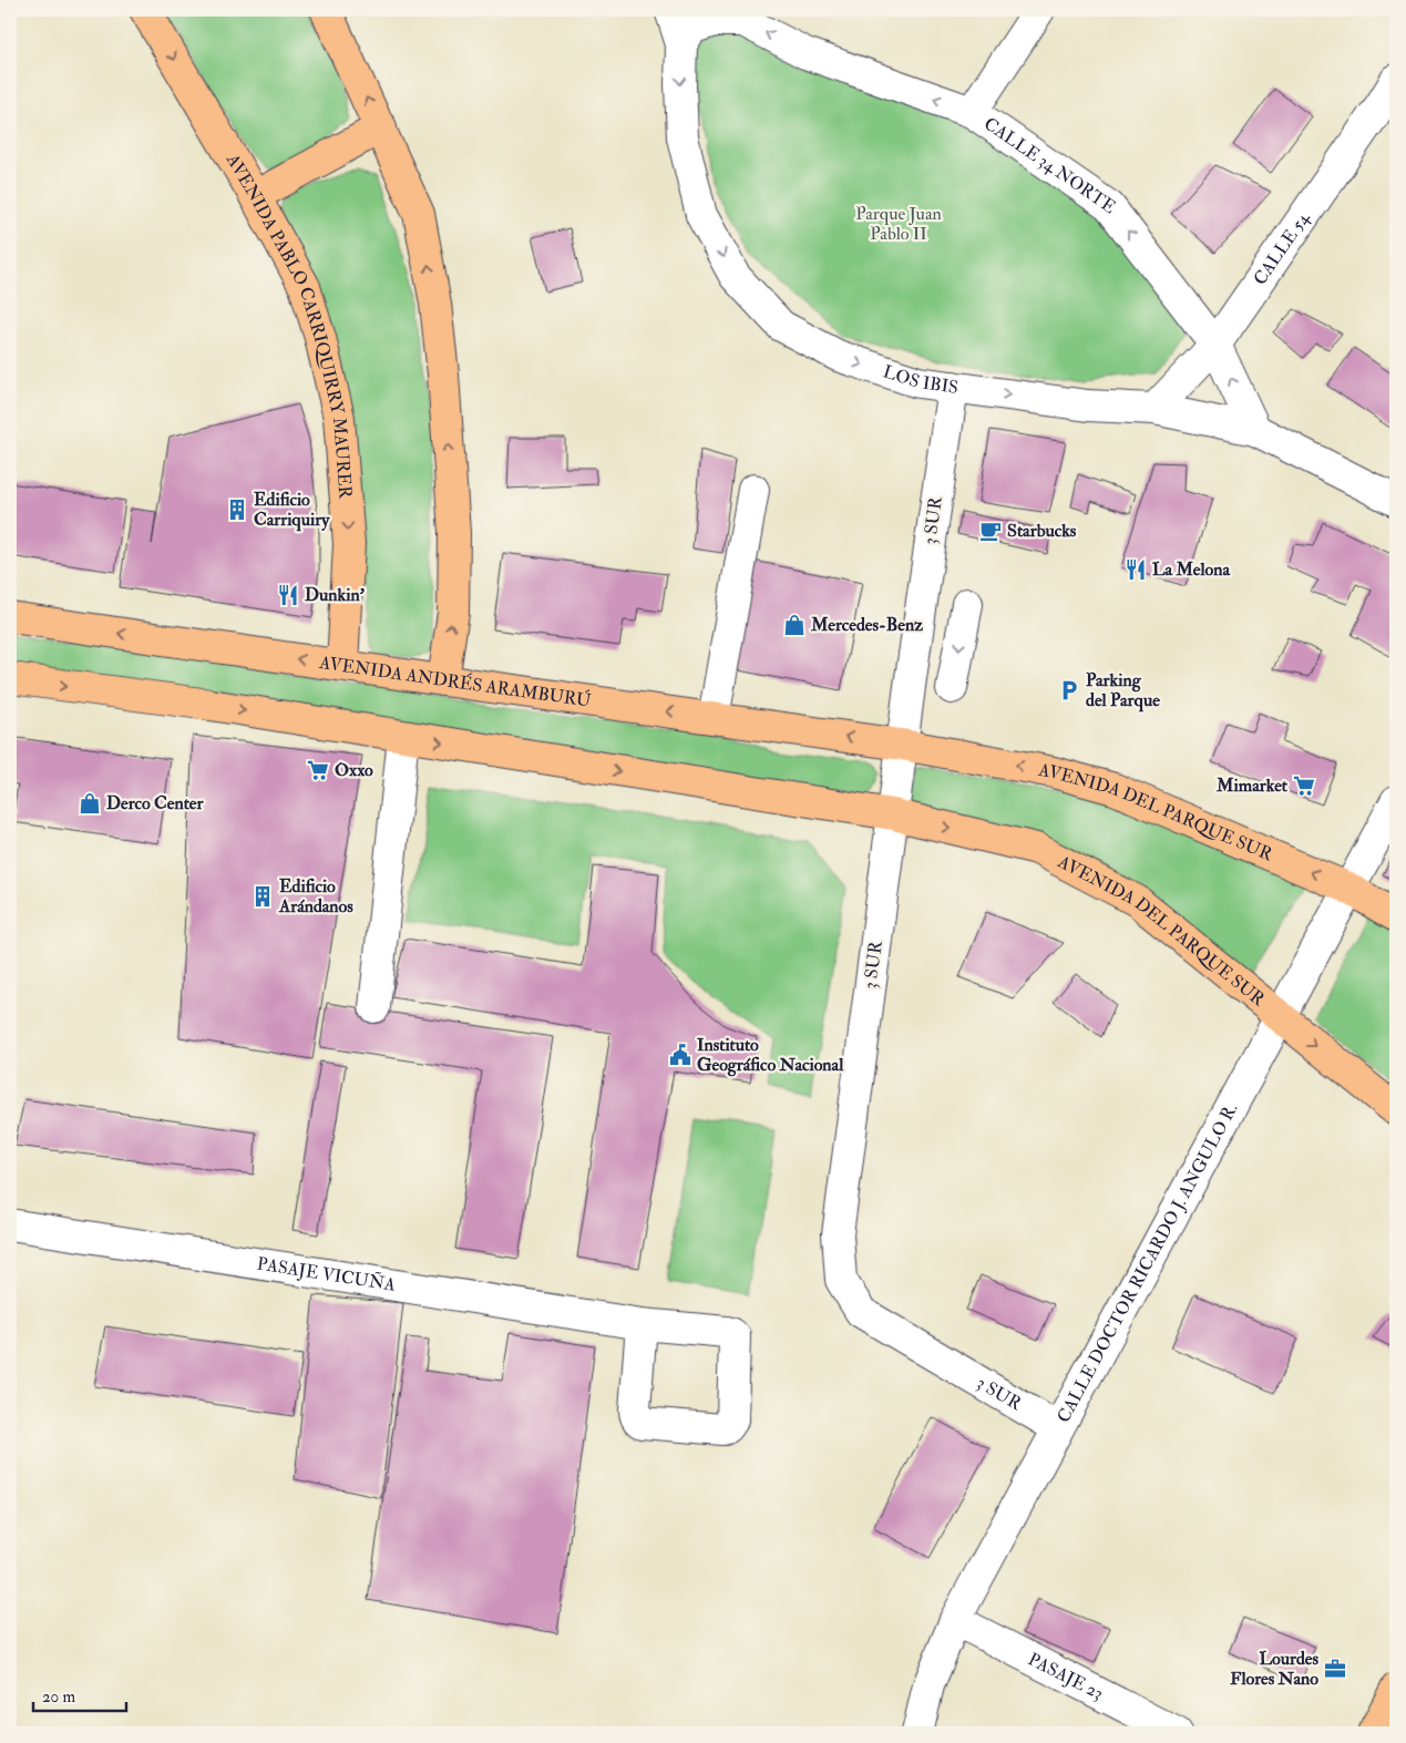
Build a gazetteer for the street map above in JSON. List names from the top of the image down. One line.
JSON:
{"streets":{"main road":["AVENIDA PABLO CARRIQUIRRY MAURER","AVENIDA ANDRÉS ARAMBURÚ","AVENIDA DEL PARQUE SUR"],"street":["CALLE 34 NORTE","CALLE 54","LOS IBIS","3 SUR","CALLE DOCTOR RICARDO J. ANGULO R.","PASAJE VICUÑA","PASAJE 23"]},"crossings":[["CALLE 34 NORTE","CALLE 54"],["CALLE 34 NORTE","LOS IBIS"],["CALLE 54","LOS IBIS"],["AVENIDA PABLO CARRIQUIRRY MAURER","AVENIDA ANDRÉS ARAMBURÚ"],["LOS IBIS","3 SUR"],["3 SUR","AVENIDA ANDRÉS ARAMBURÚ"],["3 SUR","AVENIDA DEL PARQUE SUR"],["3 SUR","CALLE DOCTOR RICARDO J. ANGULO R."],["AVENIDA ANDRÉS ARAMBURÚ","AVENIDA DEL PARQUE SUR"],["AVENIDA DEL PARQUE SUR","CALLE DOCTOR RICARDO J. ANGULO R."],["CALLE DOCTOR RICARDO J. ANGULO R.","PASAJE 23"]],"one_way":["CALLE 34 NORTE","LOS IBIS"],"parks":["Parque Juan Pablo II"],"places":{"building":["Edificio Carriquiry","Edificio Arándanos"],"cafe":["Starbucks"],"restaurant":["La Melona","Dunkin'"],"shop":["Mercedes-Benz","Derco Center"],"parking":["Parking del Parque"],"supermarket":["Oxxo","Mimarket"],"public building":["Instituto Geográfico Nacional"],"office":["Lourdes Flores Nano"]},"scale_bar":"20 m"}
